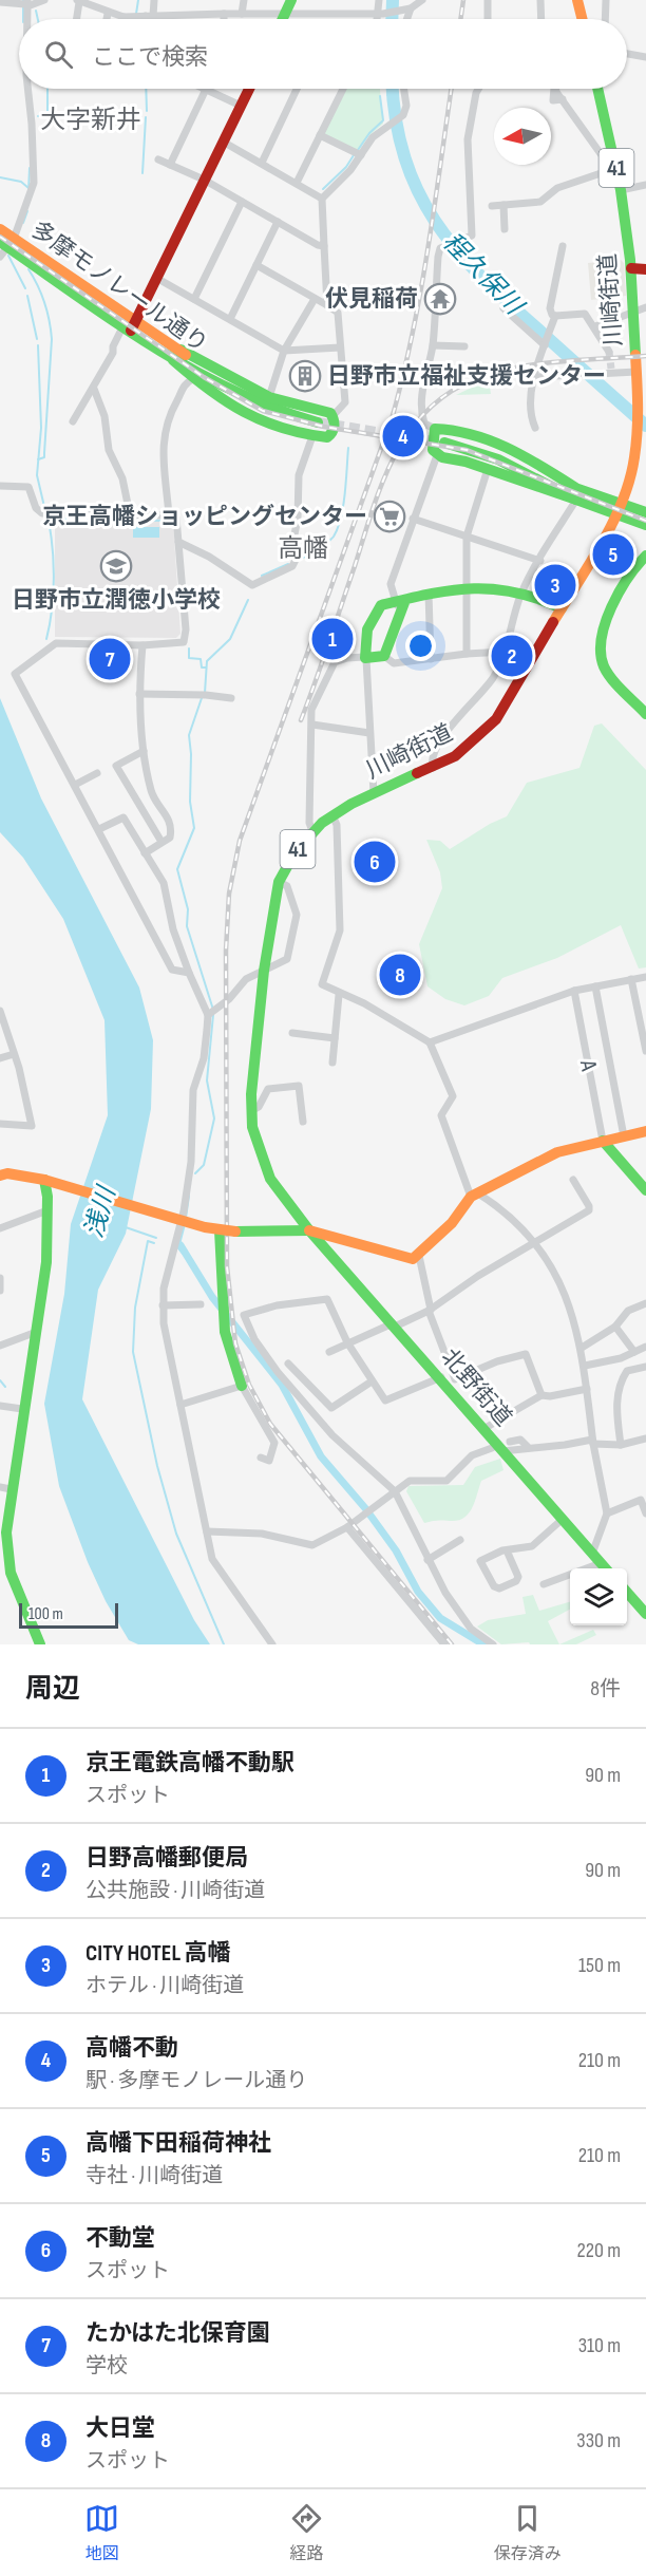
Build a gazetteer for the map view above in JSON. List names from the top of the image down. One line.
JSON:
{"streets":{"main road":["41","多摩モノレール通り","川崎街道","北野街道"],"street":["A"]},"crossings":[["川崎街道","北野街道"]],"districts":["大字新井","高幡"],"water":["程久保川","浅川"],"places":{"temple":["伏見稲荷"],"building":["日野市立福祉支援センター"],"supermarket":["京王高幡ショッピングセンター"],"school or university":["日野市立潤徳小学校"]},"scale_bar":"100 m","north":"left","page":{"search":"ここで検索","pins":["4","5","3","1","2","7","6","8"],"scale":"100 m","heading":["周辺","8件"],"list":[{"mark":"1","name":"京王電鉄高幡不動駅","note":"スポット","value":"90 m"},{"mark":"2","name":"日野高幡郵便局","note":"公共施設 · 川崎街道","value":"90 m"},{"mark":"3","name":"CITY HOTEL 高幡","note":"ホテル · 川崎街道","value":"150 m"},{"mark":"4","name":"高幡不動","note":"駅 · 多摩モノレール通り","value":"210 m"},{"mark":"5","name":"高幡下田稲荷神社","note":"寺社 · 川崎街道","value":"210 m"},{"mark":"6","name":"不動堂","note":"スポット","value":"220 m"},{"mark":"7","name":"たかはた北保育園","note":"学校","value":"310 m"},{"mark":"8","name":"大日堂","note":"スポット","value":"330 m"}],"nav":["地図","経路","保存済み"]}}
